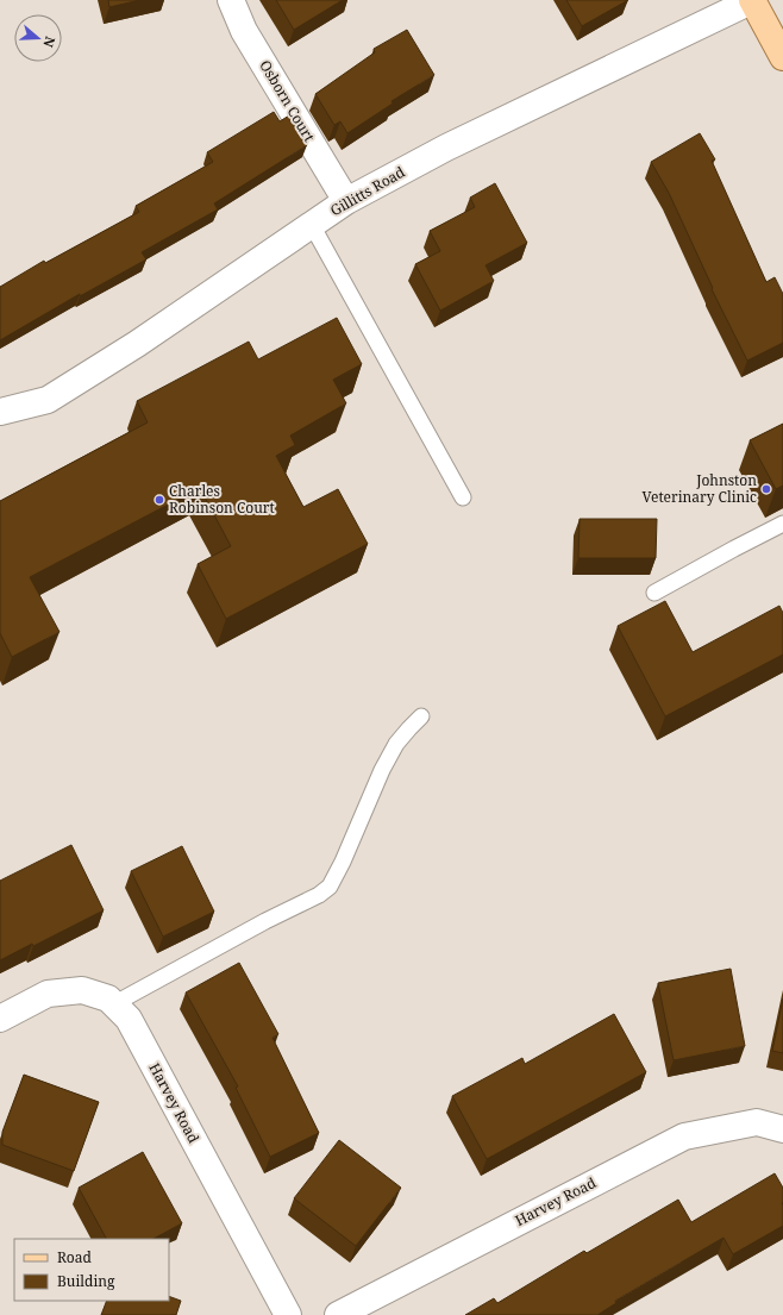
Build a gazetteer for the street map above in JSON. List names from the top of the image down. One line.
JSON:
{"streets":{"street":["Osborn Court","Gillitts Road","Harvey Road"]},"crossings":[["Osborn Court","Gillitts Road"]],"places":["Johnston Veterinary Clinic","Charles Robinson Court"],"legend":["Road","Building"],"north":"right"}
